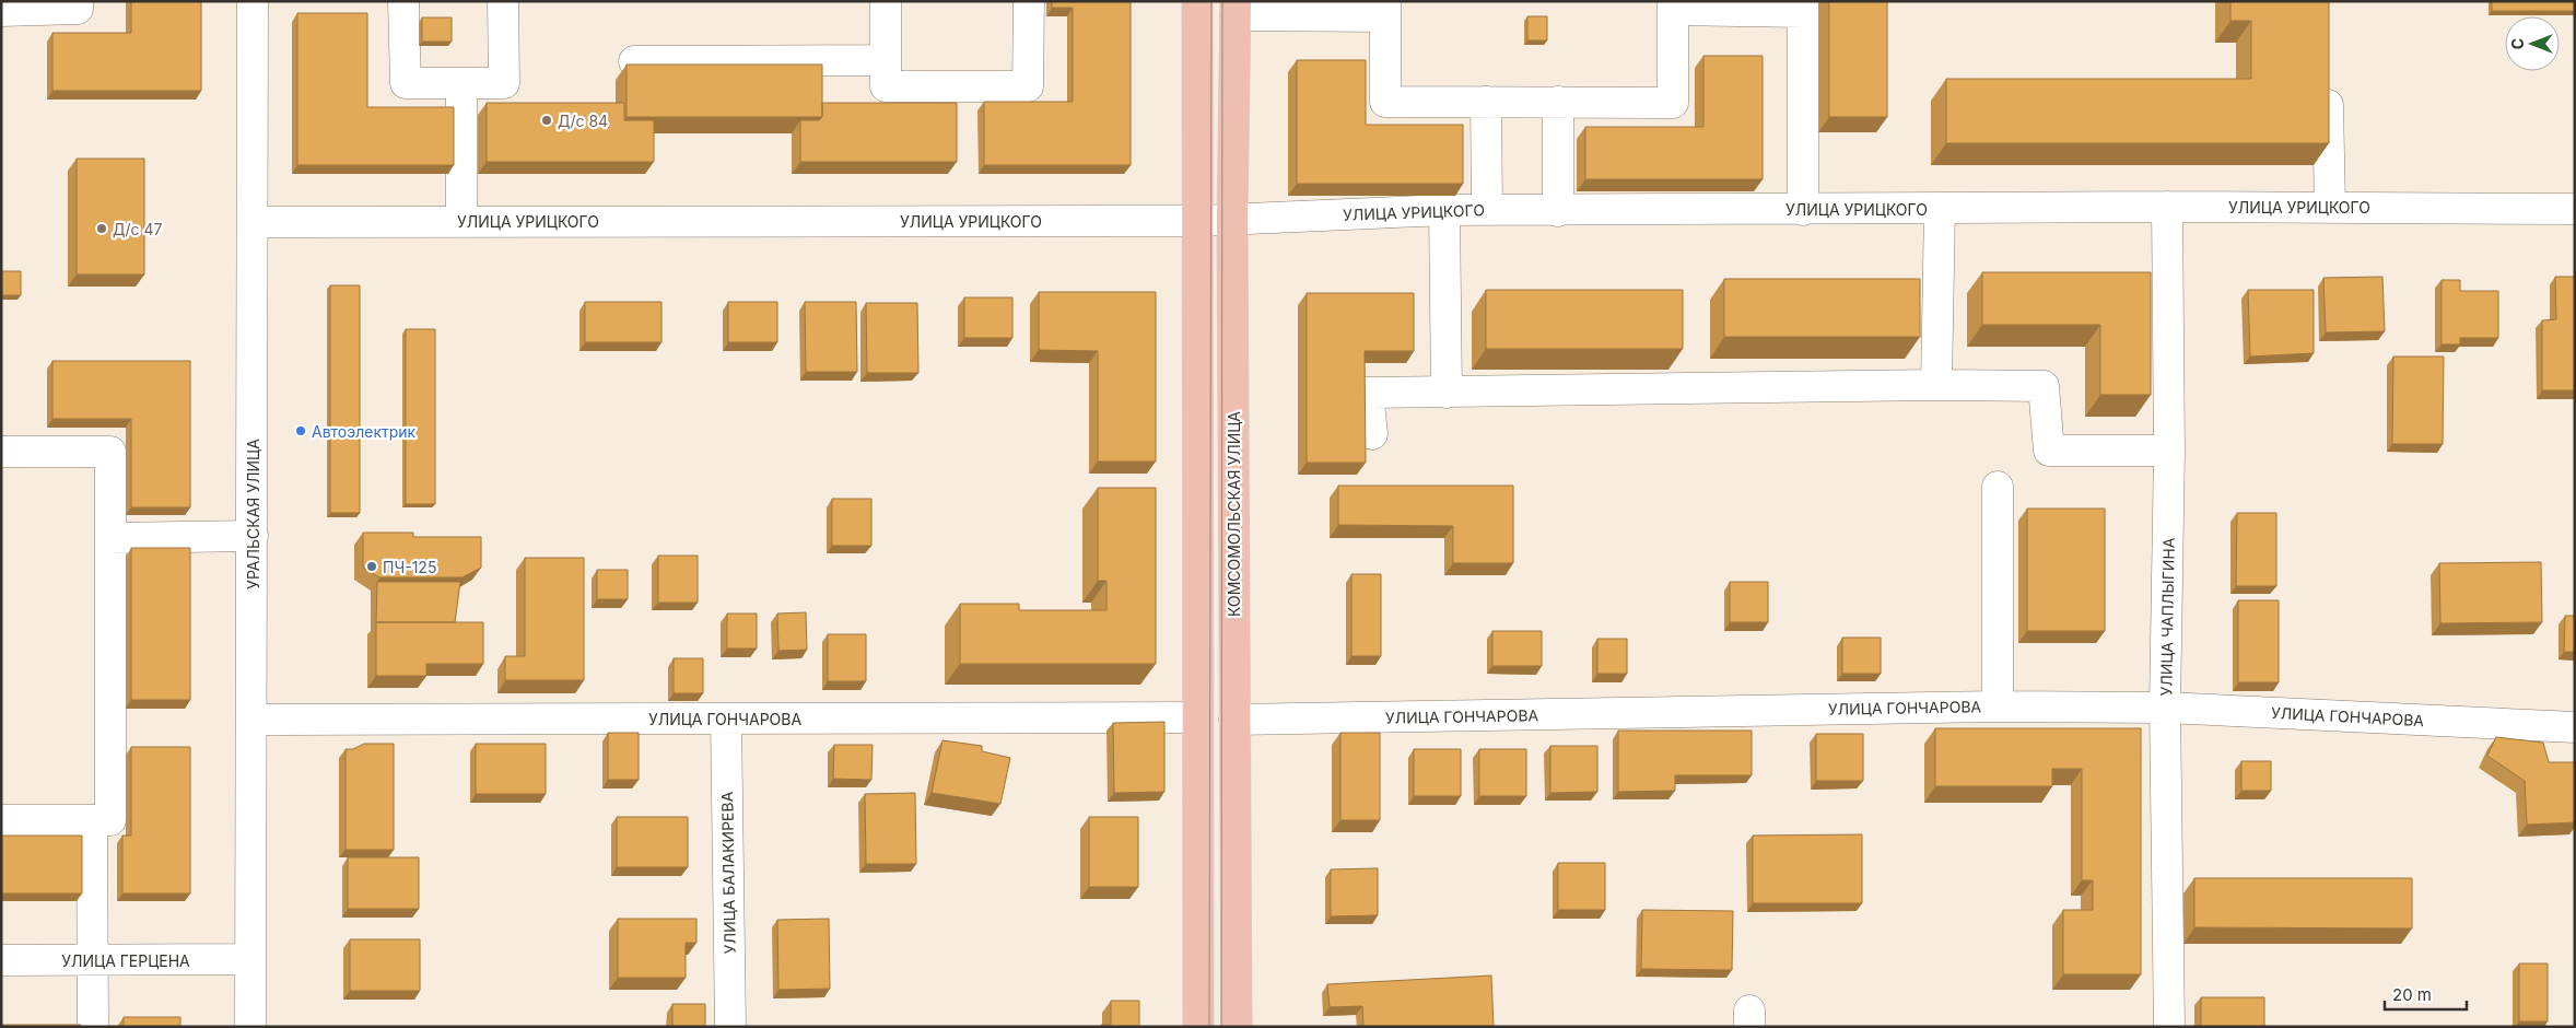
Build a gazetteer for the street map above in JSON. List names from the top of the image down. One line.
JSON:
{"streets":{"main road":["КОМСОМОЛЬСКАЯ УЛИЦА"],"street":["УЛИЦА УРИЦКОГО","УРАЛЬСКАЯ УЛИЦА","УЛИЦА ЧАПЛЫГИНА","УЛИЦА ГОНЧАРОВА","УЛИЦА БАЛАКИРЕВА","УЛИЦА ГЕРЦЕНА"]},"crossings":[["УЛИЦА УРИЦКОГО","УРАЛЬСКАЯ УЛИЦА"],["УЛИЦА УРИЦКОГО","КОМСОМОЛЬСКАЯ УЛИЦА"],["УЛИЦА УРИЦКОГО","УЛИЦА ЧАПЛЫГИНА"],["УРАЛЬСКАЯ УЛИЦА","УЛИЦА ГОНЧАРОВА"],["УРАЛЬСКАЯ УЛИЦА","УЛИЦА ГЕРЦЕНА"],["КОМСОМОЛЬСКАЯ УЛИЦА","УЛИЦА ГОНЧАРОВА"],["УЛИЦА ЧАПЛЫГИНА","УЛИЦА ГОНЧАРОВА"],["УЛИЦА ГОНЧАРОВА","УЛИЦА БАЛАКИРЕВА"]],"places":["Д/с 84","Д/с 47","Автоэлектрик","ПЧ-125"],"scale_bar":"20 m","north":"left"}
